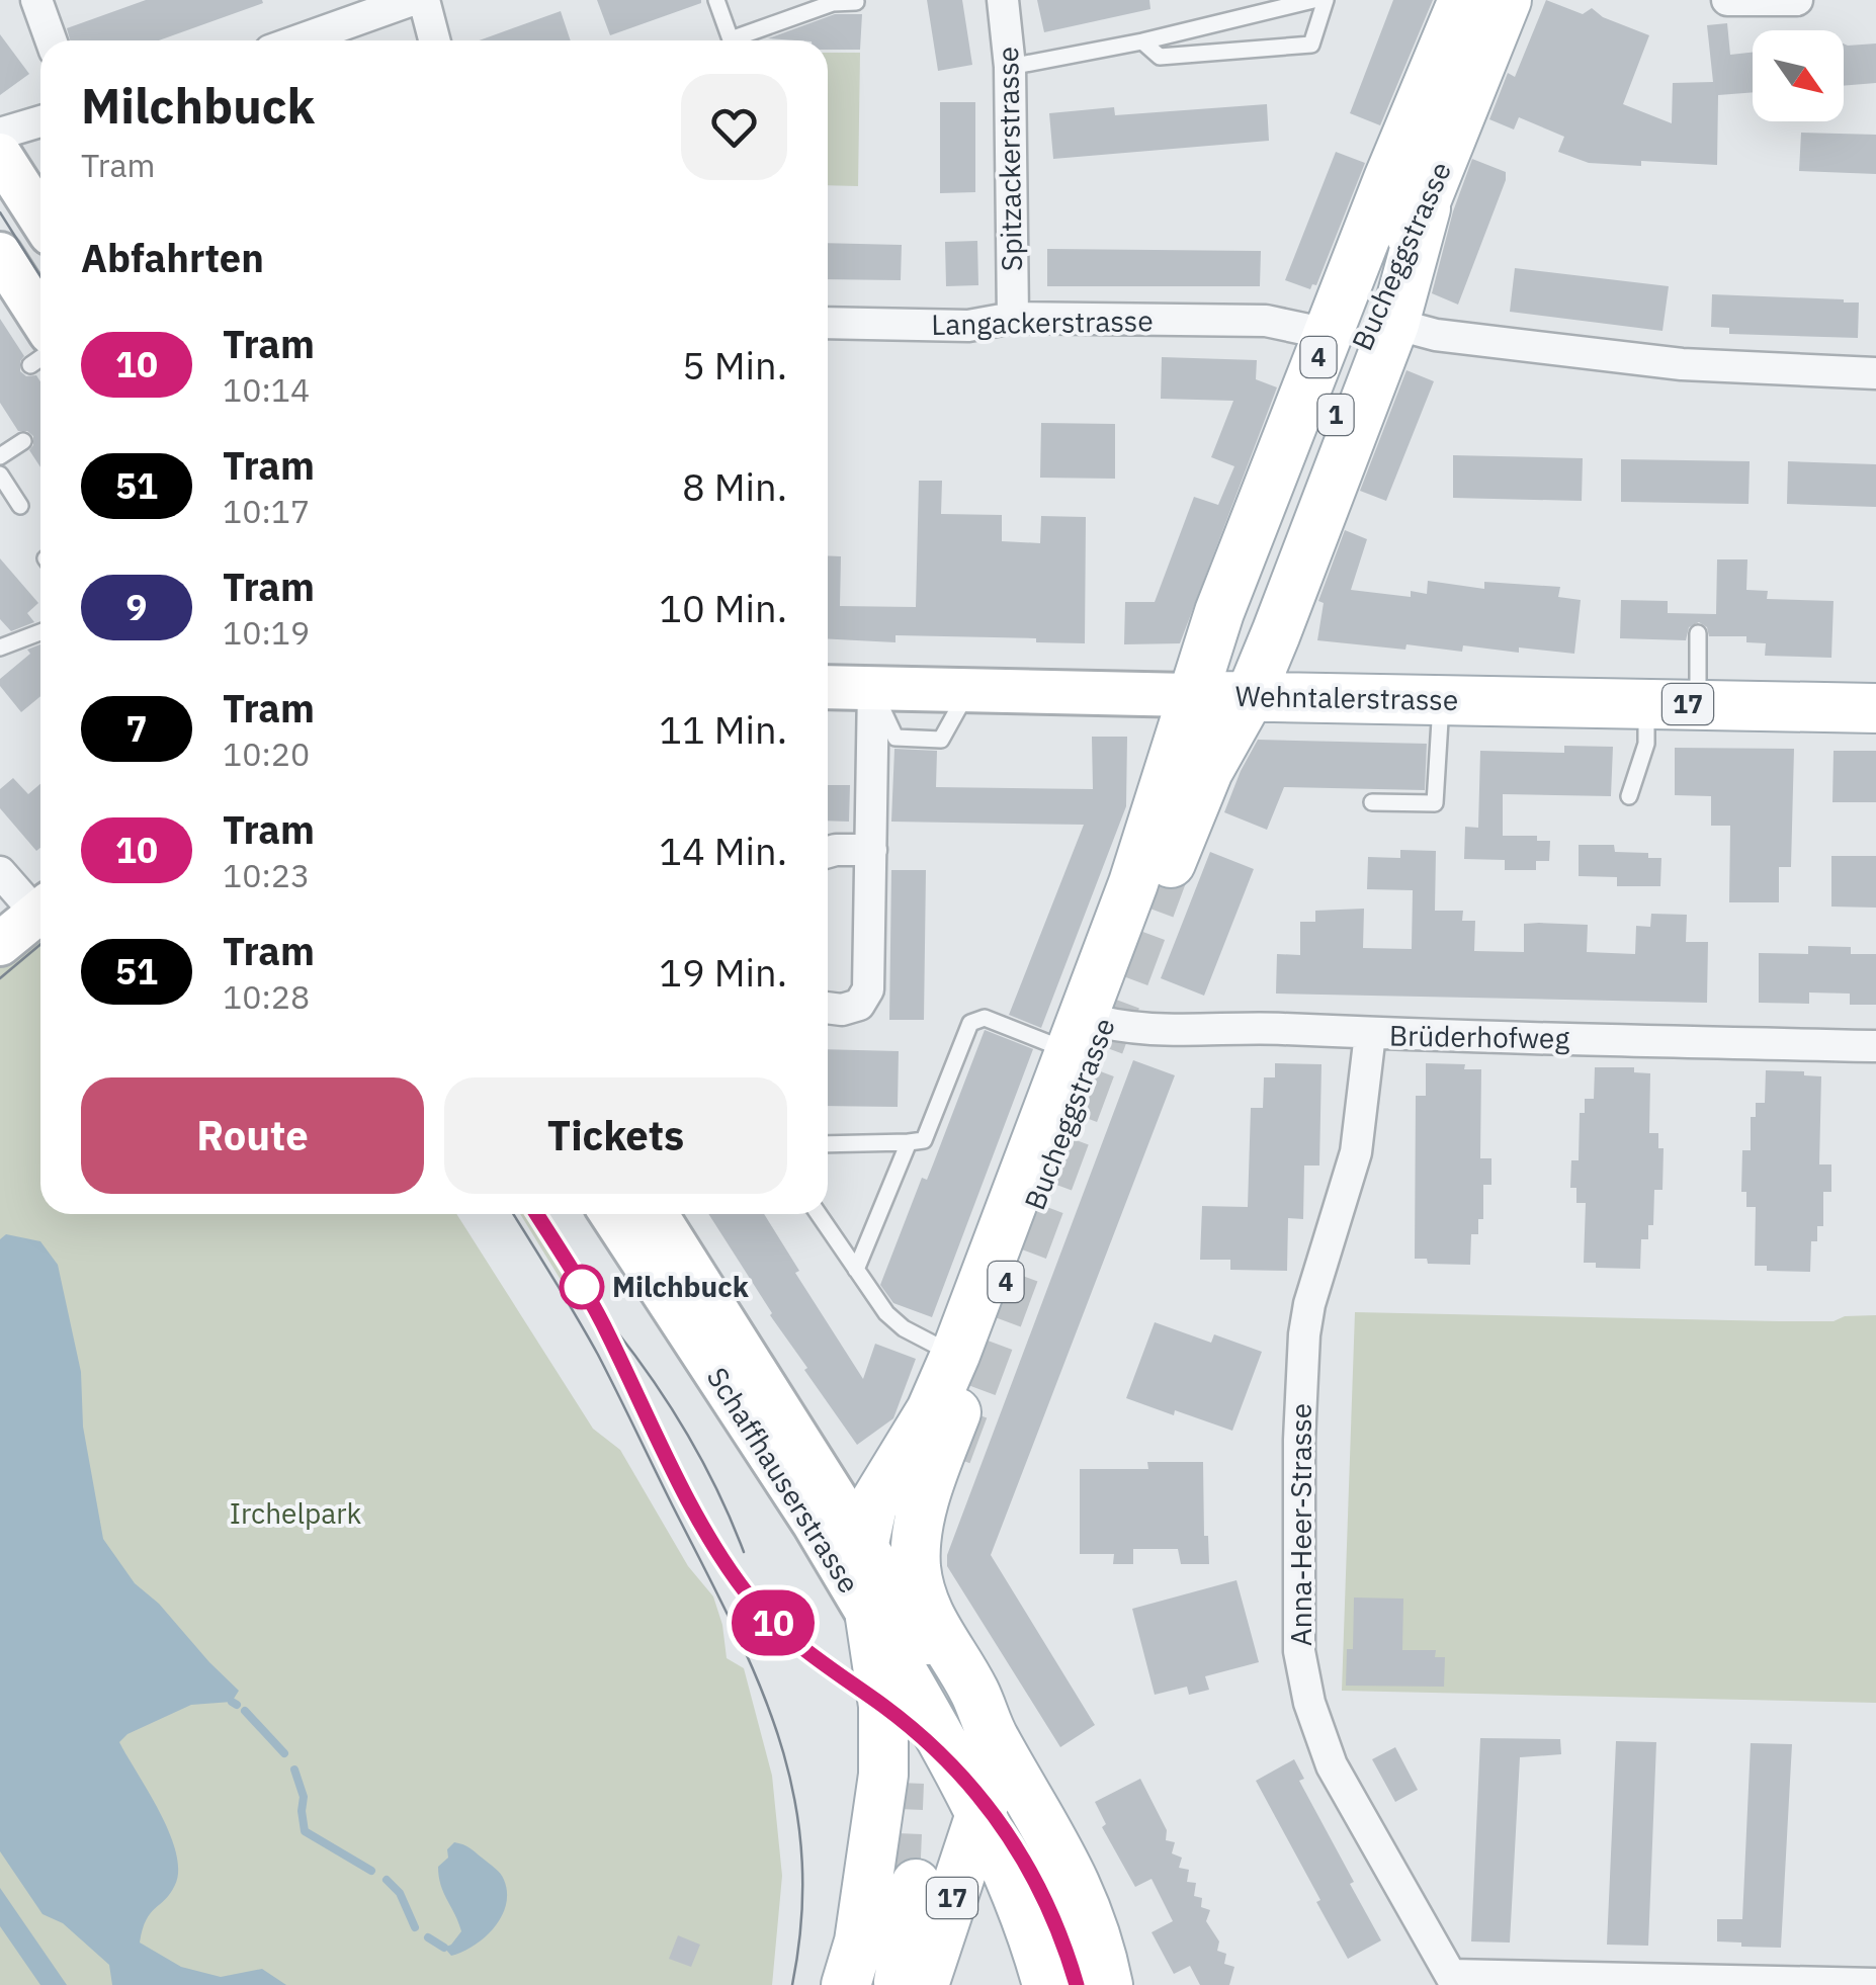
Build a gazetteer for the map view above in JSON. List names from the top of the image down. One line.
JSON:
{"streets":{"main road":["Bucheggstrasse","4","1","Wehntalerstrasse","17","Schaffhauserstrasse"],"street":["Spitzackerstrasse","Langackerstrasse","Brüderhofweg","Anna-Heer-Strasse"]},"crossings":[["Spitzackerstrasse","Langackerstrasse"],["Bucheggstrasse","4"],["Bucheggstrasse","Wehntalerstrasse"],["Bucheggstrasse","Brüderhofweg"],["Bucheggstrasse","Schaffhauserstrasse"],["Langackerstrasse","4"],["4","Wehntalerstrasse"],["17","Schaffhauserstrasse"],["Brüderhofweg","Anna-Heer-Strasse"]],"parks":["Irchelpark"],"places":["Milchbuck"],"lines":["tram line 10"],"north":"bottom right","page":{"on_map":"10","heading":[["Milchbuck","Tram"],"Abfahrten"],"list":[{"mark":"10","name":"Tram","note":"10:14","value":"5 Min."},{"mark":"51","name":"Tram","note":"10:17","value":"8 Min."},{"mark":"9","name":"Tram","note":"10:19","value":"10 Min."},{"mark":"7","name":"Tram","note":"10:20","value":"11 Min."},{"mark":"10","name":"Tram","note":"10:23","value":"14 Min."},{"mark":"51","name":"Tram","note":"10:28","value":"19 Min."}],"buttons":["Route","Tickets"]}}
